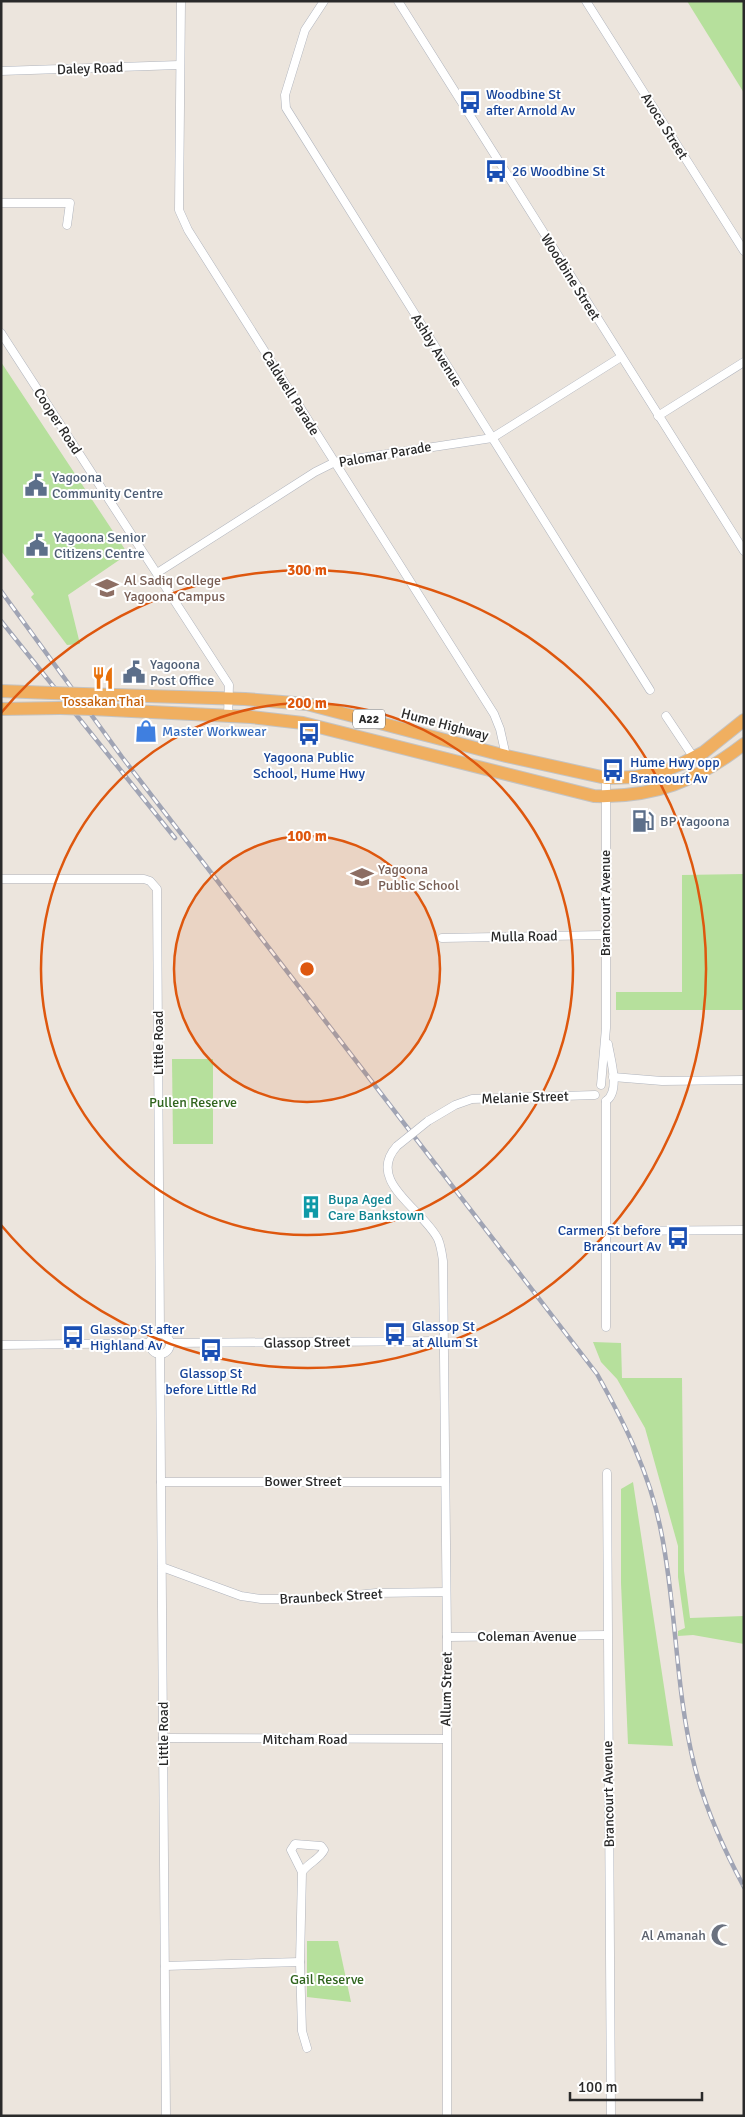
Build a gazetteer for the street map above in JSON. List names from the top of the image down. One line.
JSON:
{"streets":{"highway":["A22","Hume Highway"],"street":["Daley Road","Avoca Street","Woodbine Street","Ashby Avenue","Caldwell Parade","Cooper Road","Palomar Parade","Brancourt Avenue","Mulla Road","Little Road","Melanie Street","Glassop Street","Bower Street","Braunbeck Street","Coleman Avenue","Allum Street","Mitcham Road"]},"crossings":[["Daley Road","Caldwell Parade"],["Woodbine Street","Palomar Parade"],["Ashby Avenue","Palomar Parade"],["Caldwell Parade","Palomar Parade"],["Caldwell Parade","Hume Highway"],["Cooper Road","Palomar Parade"],["Cooper Road","A22"],["Cooper Road","Hume Highway"],["A22","Brancourt Avenue"],["Hume Highway","Brancourt Avenue"],["Brancourt Avenue","Mulla Road"],["Brancourt Avenue","Melanie Street"],["Brancourt Avenue","Coleman Avenue"],["Little Road","Glassop Street"],["Little Road","Bower Street"],["Little Road","Braunbeck Street"],["Little Road","Mitcham Road"],["Melanie Street","Allum Street"],["Glassop Street","Allum Street"],["Bower Street","Allum Street"],["Braunbeck Street","Allum Street"],["Coleman Avenue","Allum Street"],["Allum Street","Mitcham Road"]],"parks":["Pullen Reserve","Gail Reserve"],"places":{"bus stop":["Woodbine St after Arnold Av","26 Woodbine St","Yagoona Public School, Hume Hwy","Hume Hwy opp Brancourt Av","Carmen St before Brancourt Av","Glassop St at Allum St","Glassop St after Highland Av","Glassop St before Little Rd"],"public building":["Yagoona Community Centre","Yagoona Senior Citizens Centre","Yagoona Post Office"],"school or university":["Al Sadiq College Yagoona Campus","Yagoona Public School"],"restaurant":["Tossakan Thai"],"shop":["Master Workwear"],"fuel station":["BP Yagoona"],"building":["Bupa Aged Care Bankstown"],"mosque":["Al Amanah"]},"scale_bar":"100 m","rings":["300 m","200 m","100 m"]}
